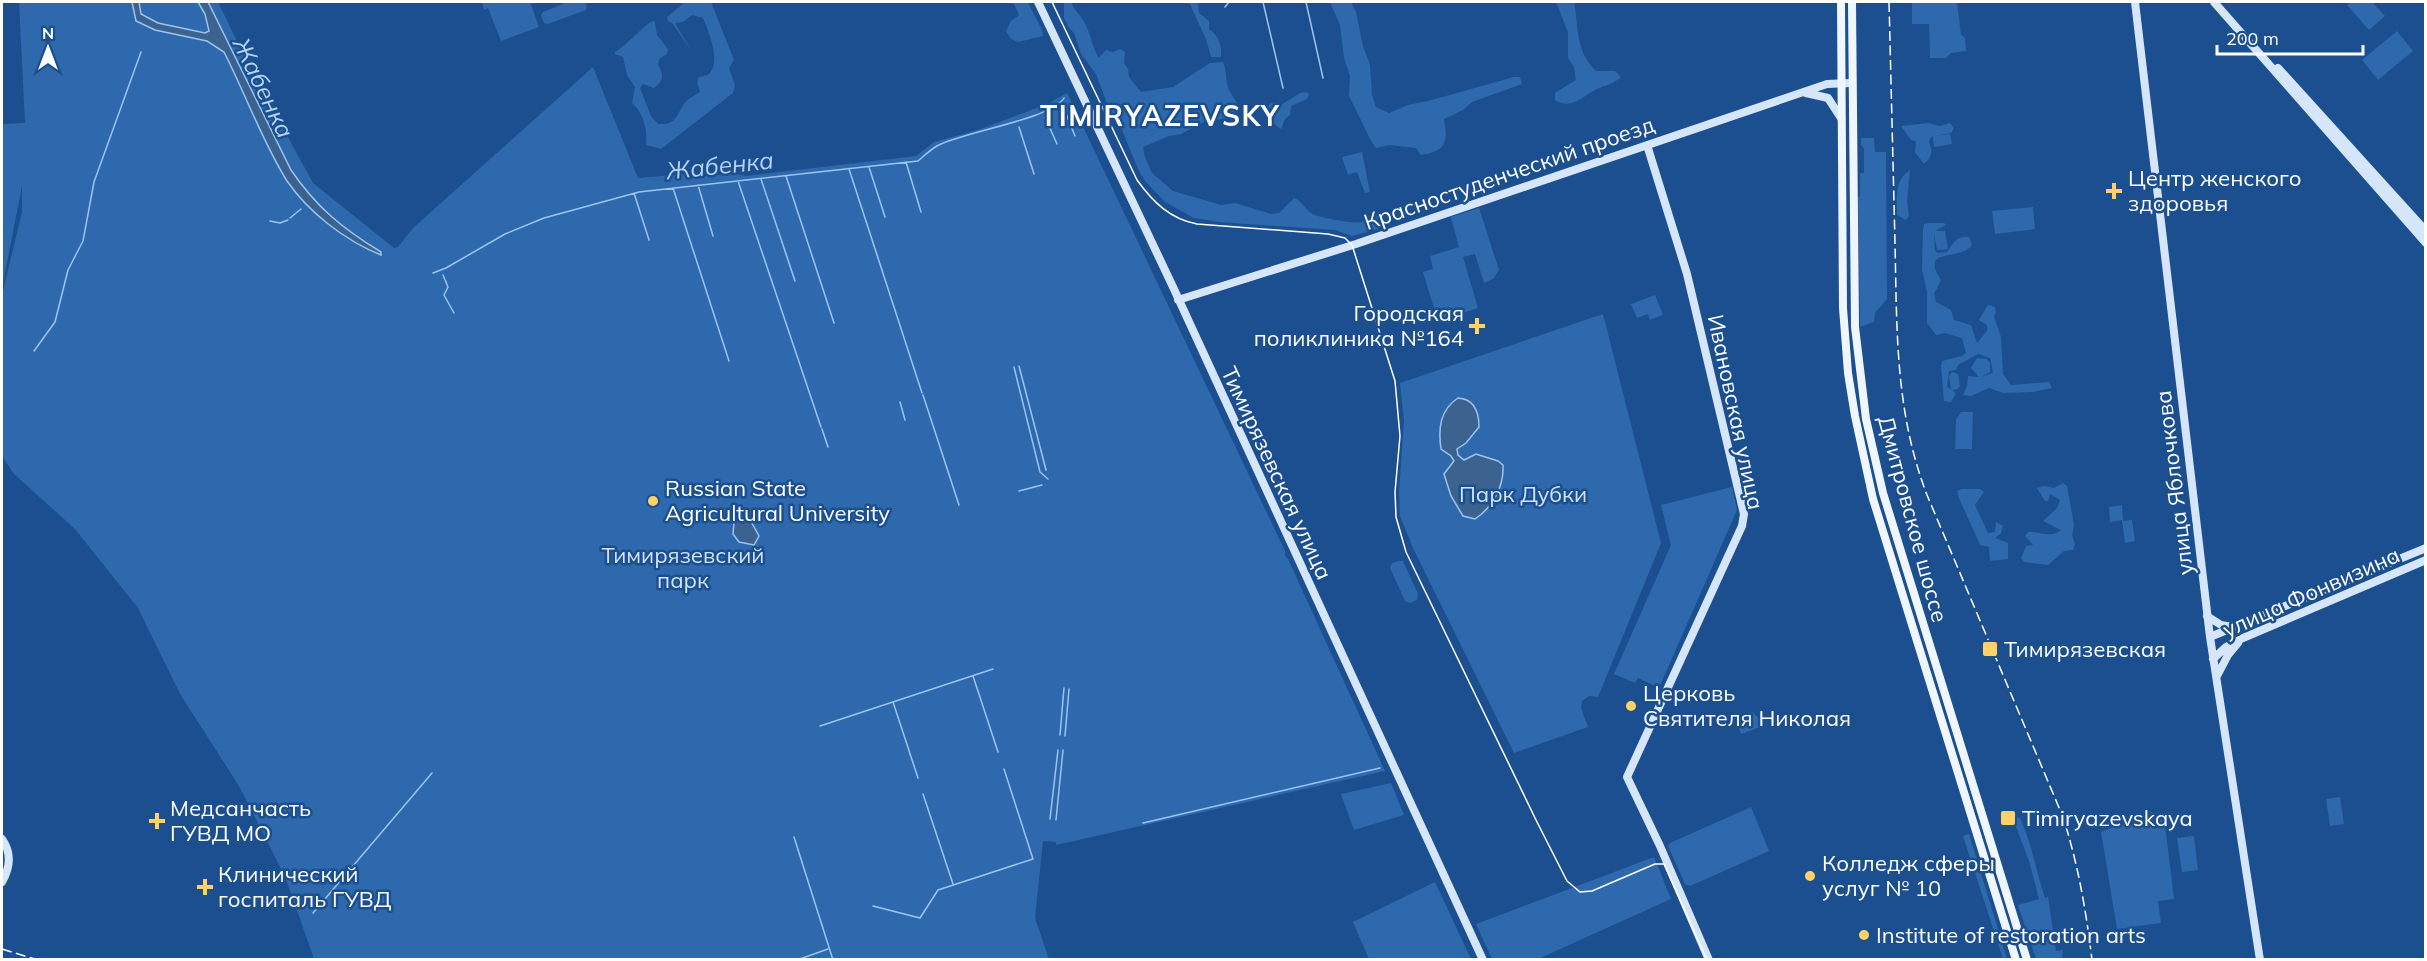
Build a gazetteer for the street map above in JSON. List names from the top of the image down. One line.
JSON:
{"streets":{"main road":["Дмитровское шоссе"],"street":["Красностуденческий проезд","Ивановская улица","Тимирязевская улица","улица Яблочкова","улица Фонвизина"]},"crossings":[["Красностуденческий проезд","Ивановская улица"],["Красностуденческий проезд","Тимирязевская улица"],["Красностуденческий проезд","Дмитровское шоссе"],["улица Яблочкова","улица Фонвизина"]],"districts":["TIMIRYAZEVSKY"],"water":["Жабенка"],"parks":["Парк Дубки","Тимирязевский парк"],"places":{"health":["Центр женского здоровья","Городская поликлиника №164","Медсанчасть ГУВД МО","Клинический госпиталь ГУВД"],"other":["Russian State Agricultural University","Церковь Святителя Николая","Колледж сферы услуг № 10","Institute of restoration arts"],"transit":["Тимирязевская","Timiryazevskaya"]},"scale_bar":"200 m","north":"top"}
